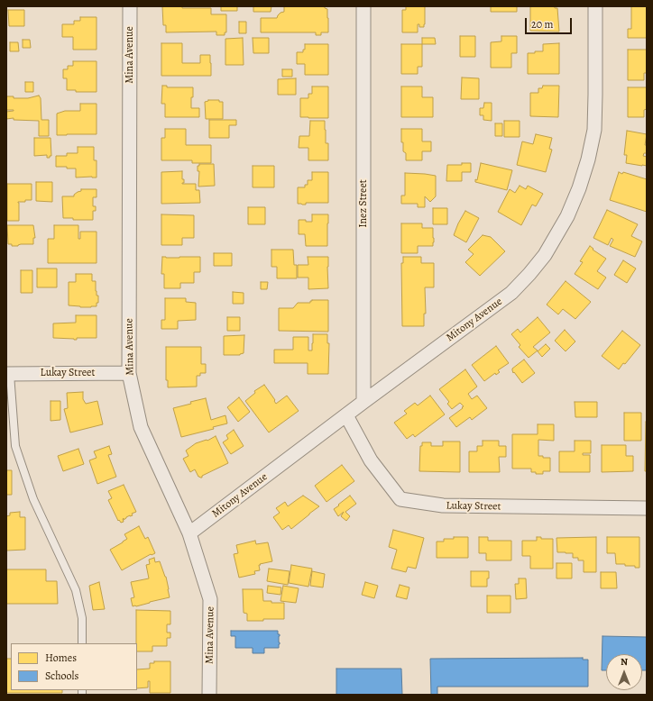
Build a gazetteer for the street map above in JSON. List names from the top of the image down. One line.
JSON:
{"streets":{"street":["Mina Avenue","Inez Street","Mitony Avenue","Lukay Street"]},"crossings":[["Mina Avenue","Mitony Avenue"],["Mina Avenue","Lukay Street"],["Inez Street","Mitony Avenue"],["Mitony Avenue","Lukay Street"]],"legend":["Homes","Schools"],"scale_bar":"20 m","north":"top"}
